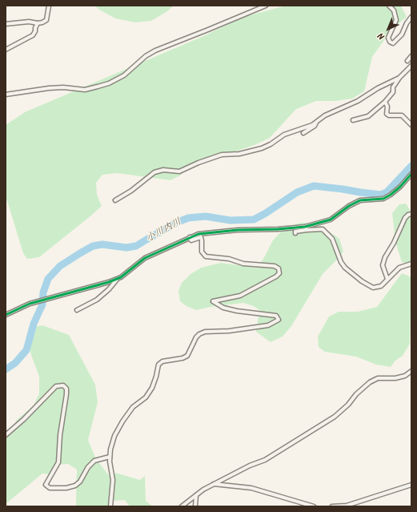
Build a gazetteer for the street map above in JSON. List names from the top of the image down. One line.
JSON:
{"water":["小川内川"],"north":"bottom left"}
